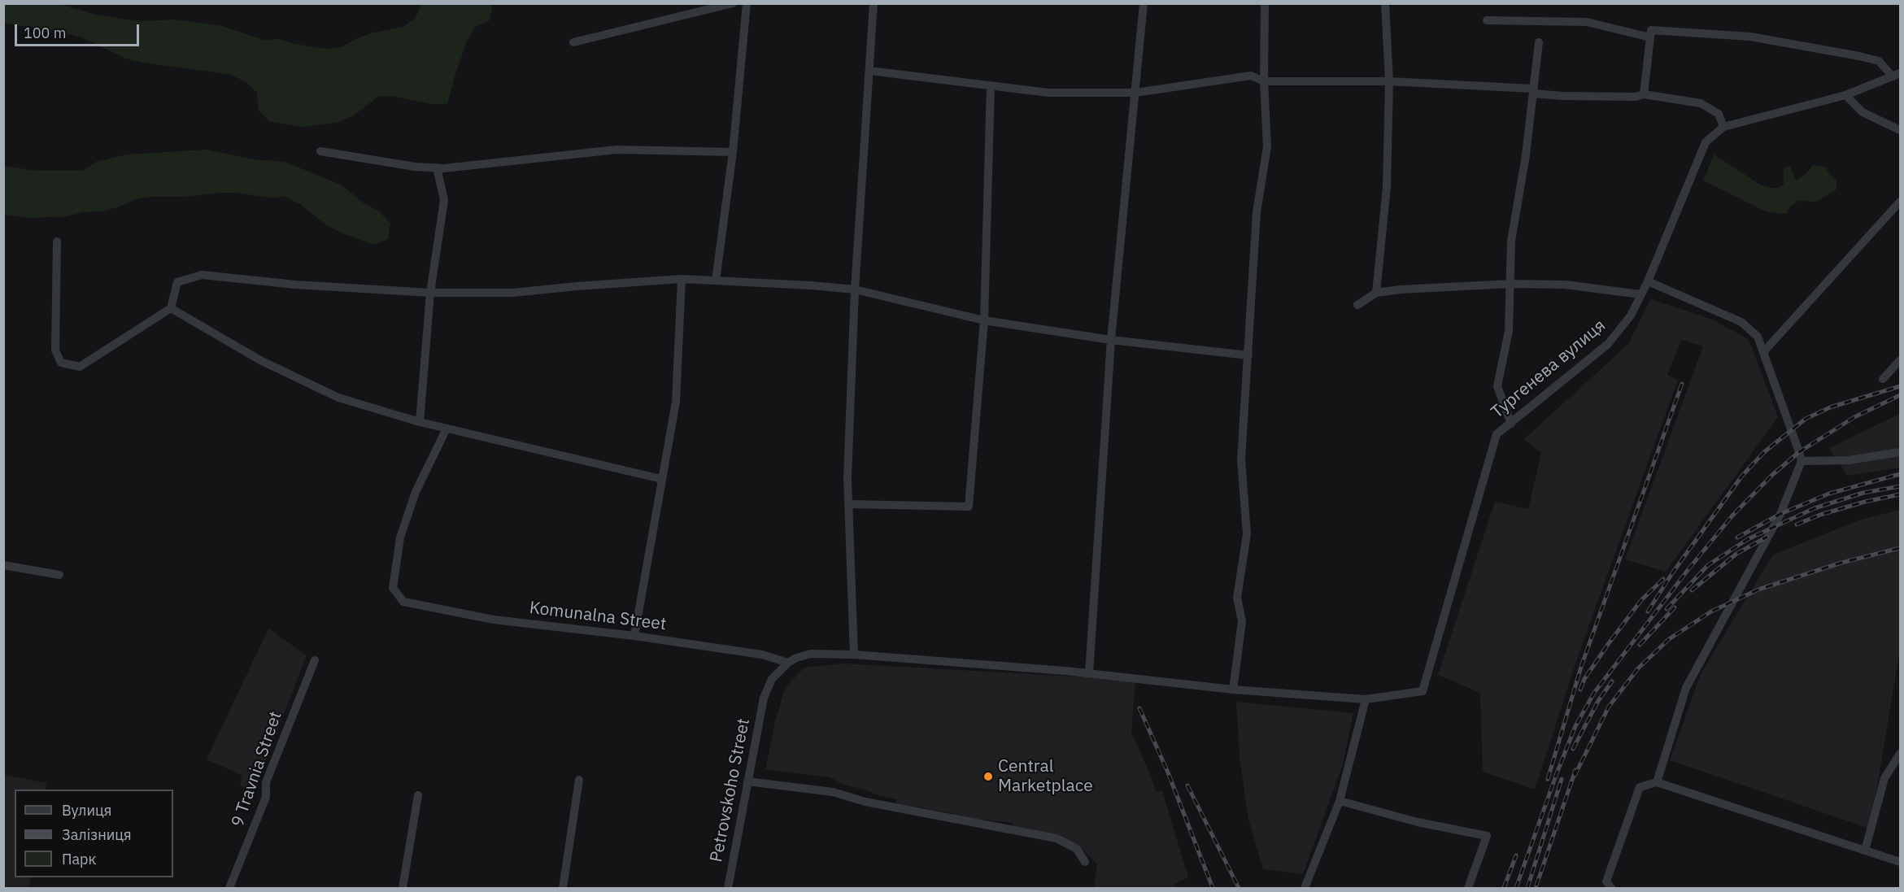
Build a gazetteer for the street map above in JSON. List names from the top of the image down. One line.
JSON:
{"streets":{"street":["Тургенева вулиця","Komunalna Street","9 Travnia Street","Petrovskoho Street"]},"crossings":[["Komunalna Street","Petrovskoho Street"]],"places":["Central Marketplace"],"legend":["Вулиця","Залізниця","Парк"],"scale_bar":"100 m"}
